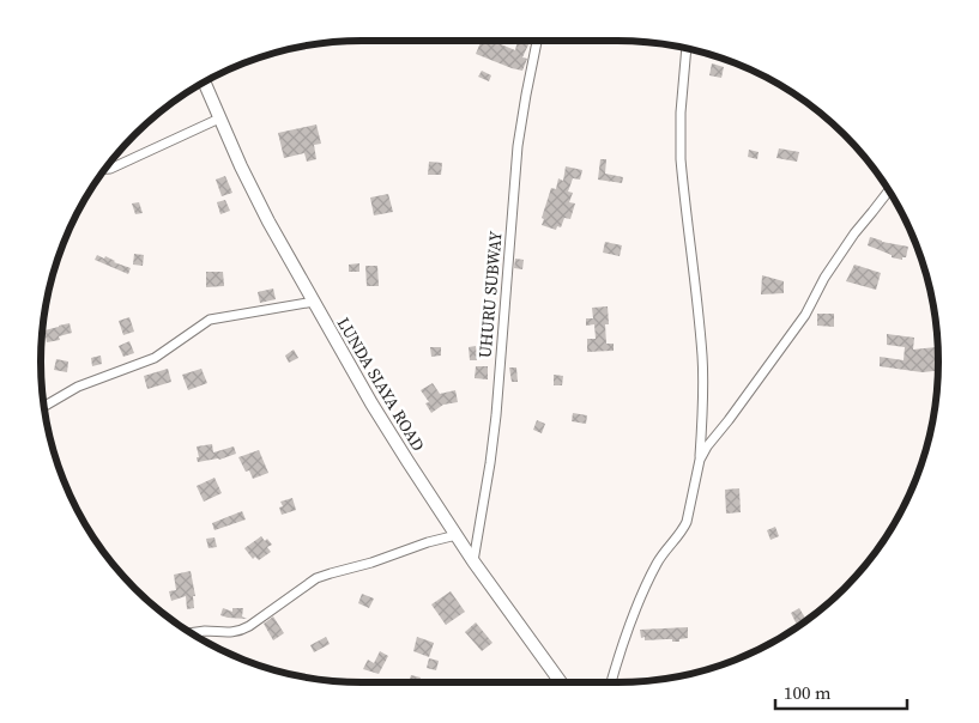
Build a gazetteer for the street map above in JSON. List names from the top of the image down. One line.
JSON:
{"streets":{"main road":["LUNDA SIAYA ROAD"],"street":["UHURU SUBWAY"]},"crossings":[["UHURU SUBWAY","LUNDA SIAYA ROAD"]],"scale_bar":"100 m"}
